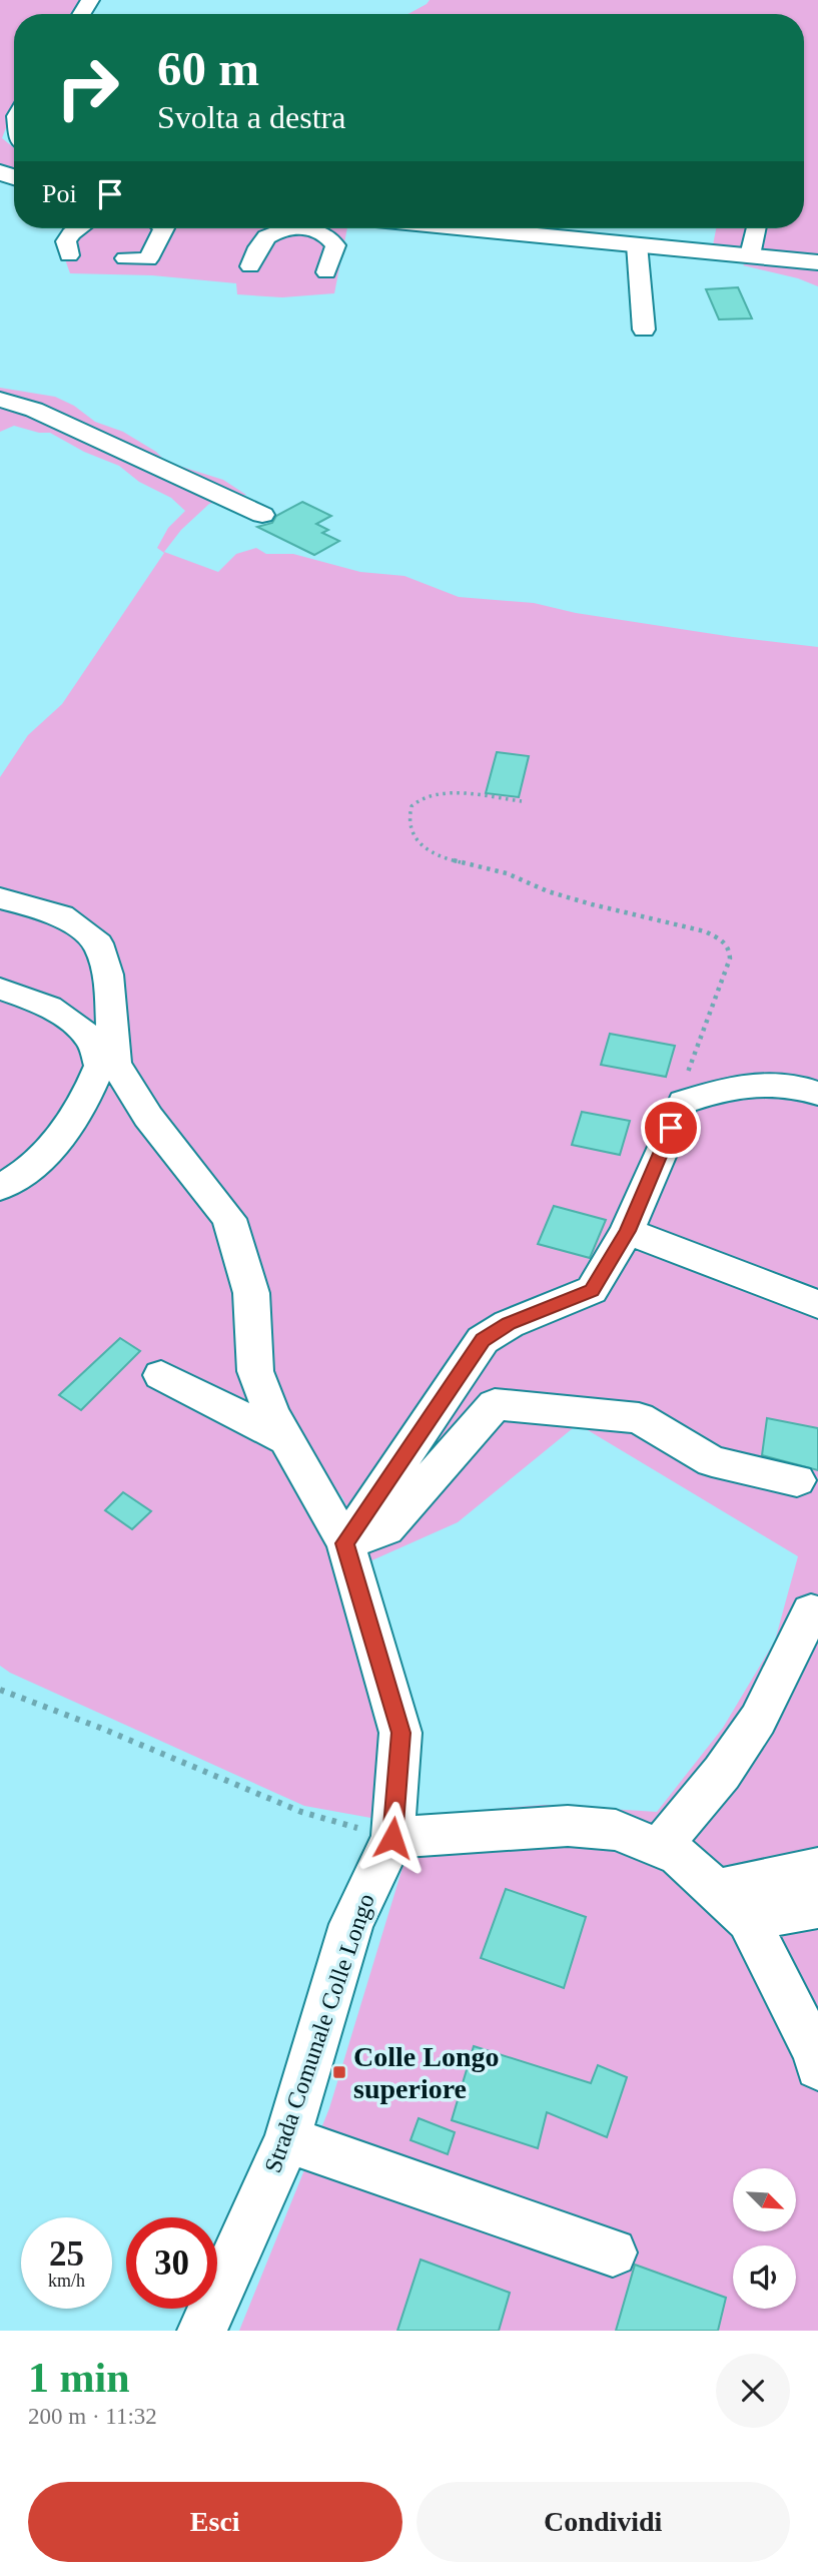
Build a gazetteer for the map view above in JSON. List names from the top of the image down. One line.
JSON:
{"streets":{"street":["Strada Comunale Colle Longo"]},"places":{"transit":["Colle Longo superiore"]},"north":"bottom right","page":{"turn":["60 m","Svolta a destra"],"then":"Poi","speed":"25 km/h","limit":"30","heading":["1 min","200 m · 11:32"],"buttons":["Esci","Condividi"]}}
